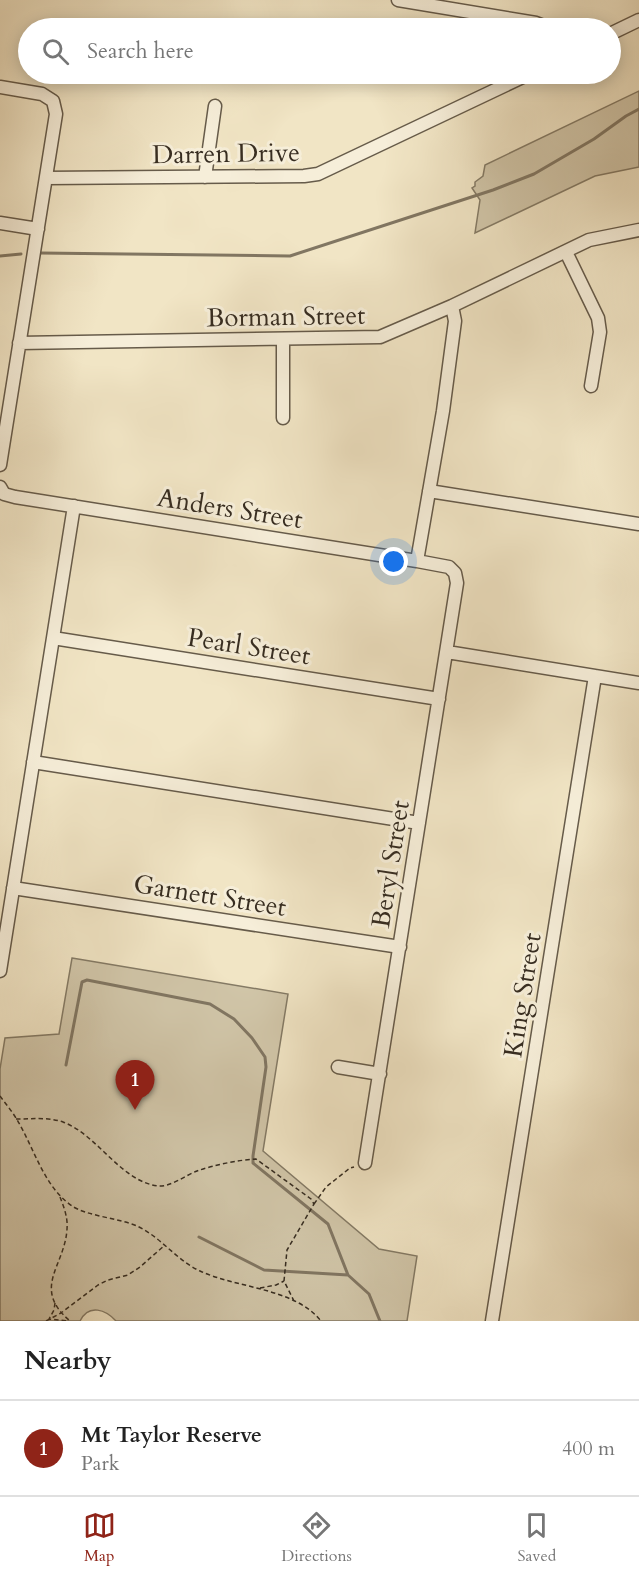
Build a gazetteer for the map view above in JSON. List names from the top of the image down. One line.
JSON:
{"streets":{"street":["Darren Drive","Borman Street","Anders Street","Pearl Street","Beryl Street","Garnett Street","King Street"]},"crossings":[["Anders Street","Beryl Street"],["Pearl Street","Beryl Street"],["Beryl Street","Garnett Street"]],"page":{"search":"Search here","pins":"1","heading":"Nearby","list":[{"mark":"1","name":"Mt Taylor Reserve","note":"Park","value":"400 m"}],"nav":["Map","Directions","Saved"]}}
